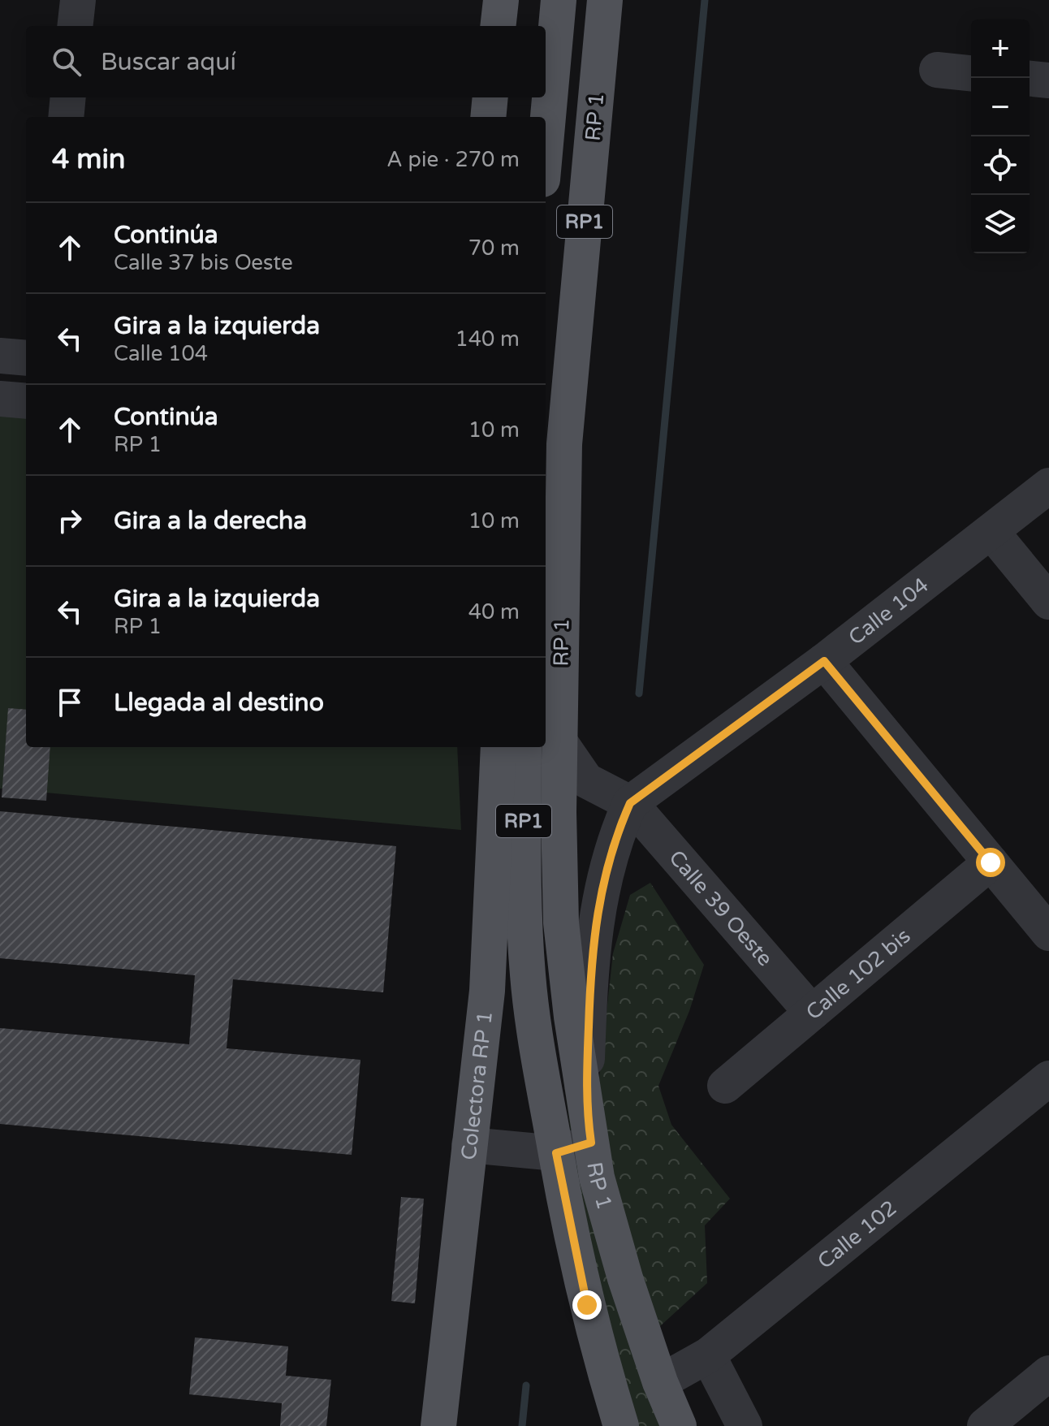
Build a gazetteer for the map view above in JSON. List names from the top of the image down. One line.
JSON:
{"streets":{"main road":["RP 1","RP1","Colectora RP 1"],"street":["Calle 104","Calle 39 Oeste","Calle 102 bis","Calle 102"]},"crossings":[["RP 1","Calle 102"],["Calle 104","Calle 39 Oeste"],["Calle 39 Oeste","Calle 102 bis"]],"page":{"map_buttons":["+","−"],"search":"Buscar aquí","heading":["4 min","A pie · 270 m"],"list":[["Continúa","Calle 37 bis Oeste","70 m"],["Gira a la izquierda","Calle 104","140 m"],["Continúa","RP 1","10 m"],["Gira a la derecha","10 m"],["Gira a la izquierda","RP 1","40 m"],"Llegada al destino"]}}
